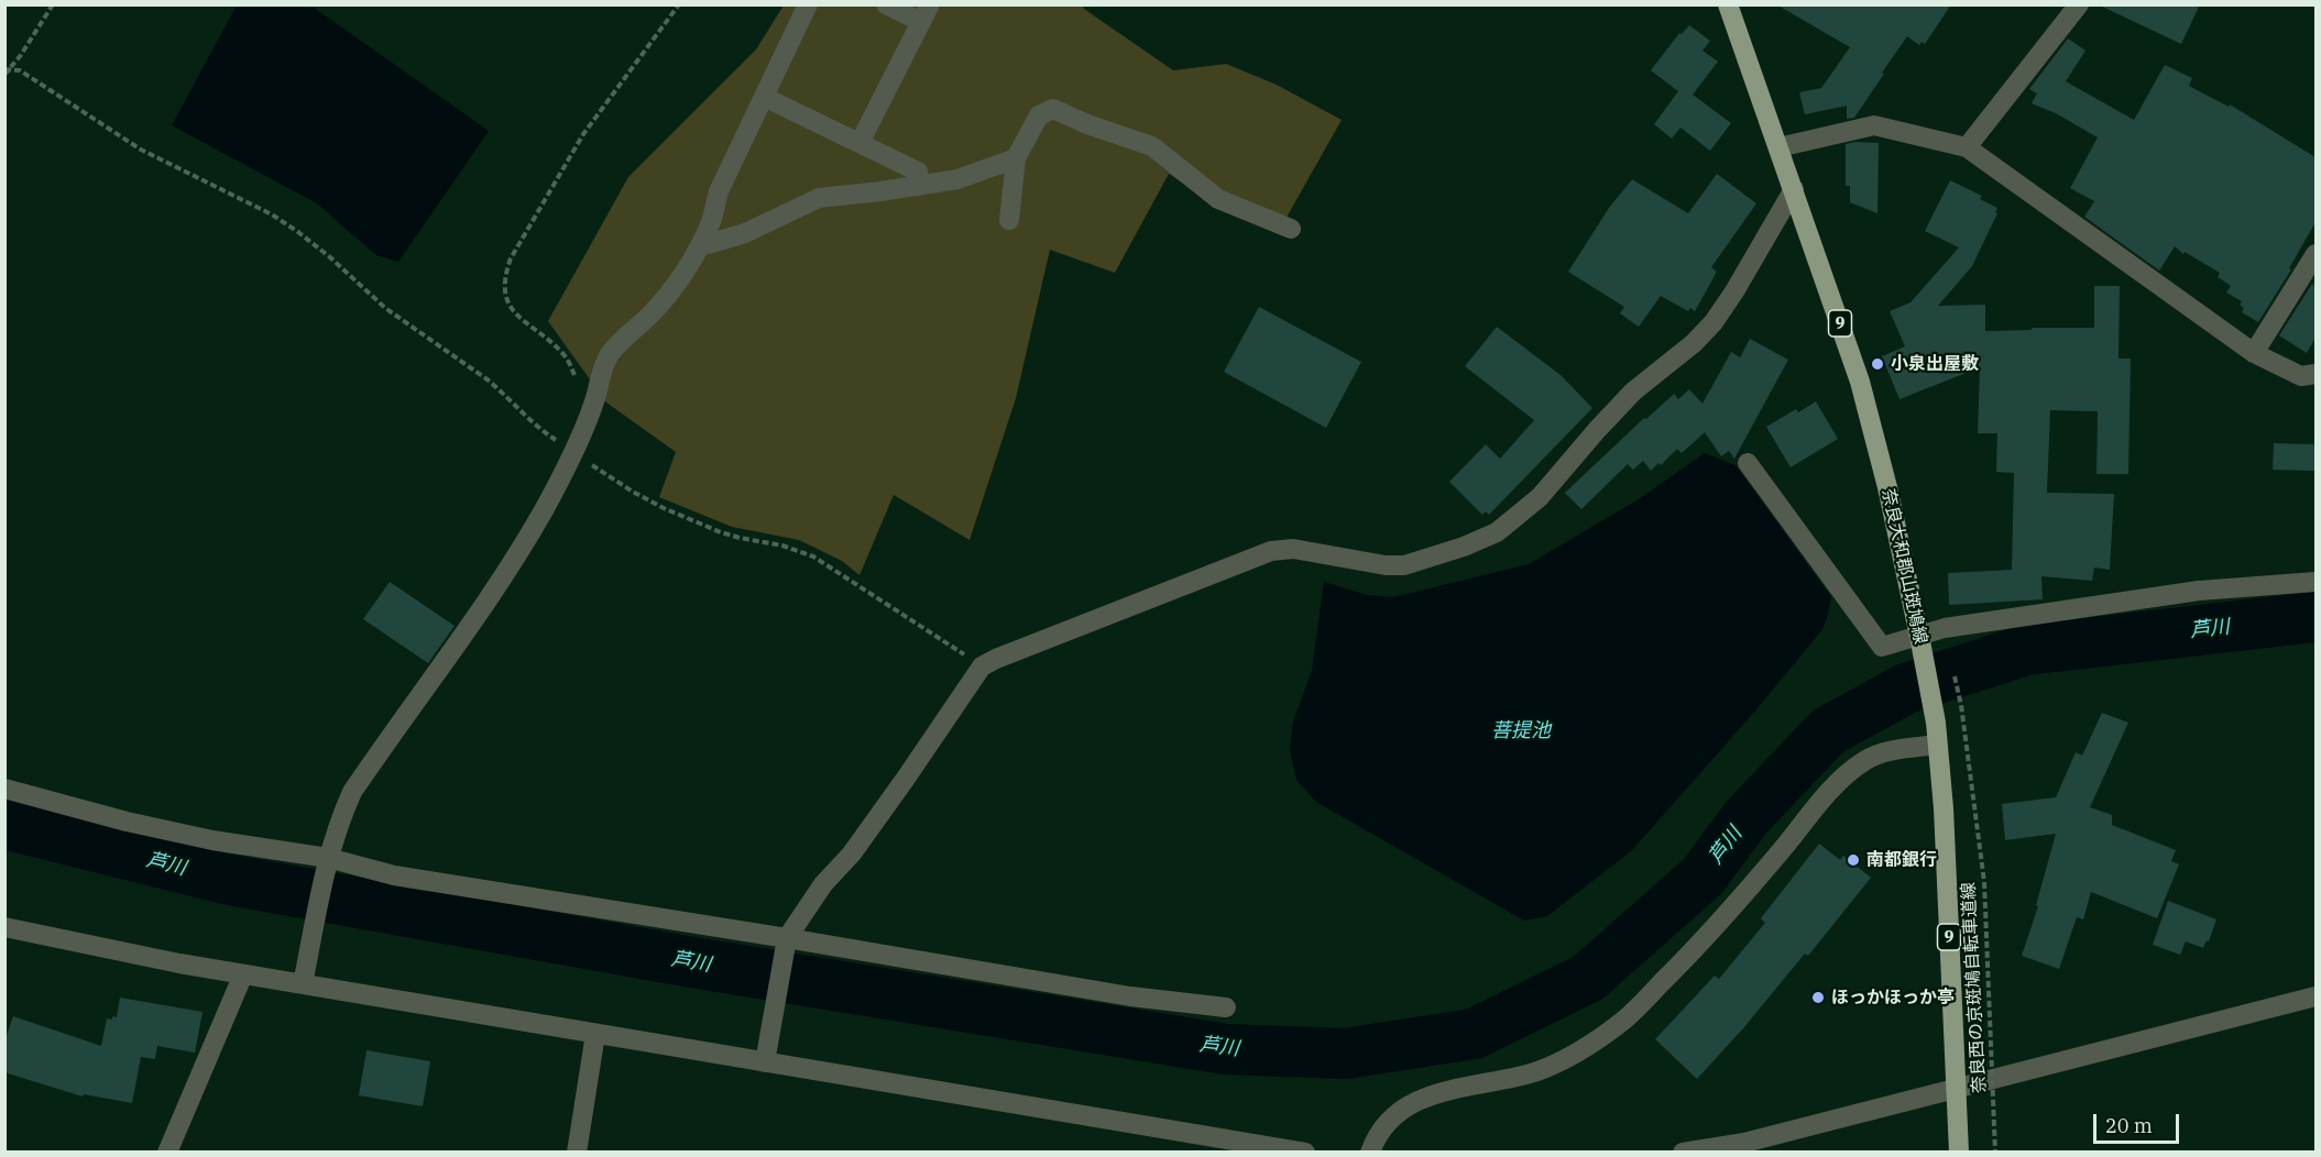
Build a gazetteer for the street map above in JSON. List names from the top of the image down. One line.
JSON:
{"streets":{"main road":["9","奈良大和郡山斑鳩線"],"path":["奈良西の京斑鳩自転車道線"]},"water":["芦川","菩提池"],"places":["小泉出屋敷","南都銀行","ほっかほっか亭"],"scale_bar":"20 m"}
